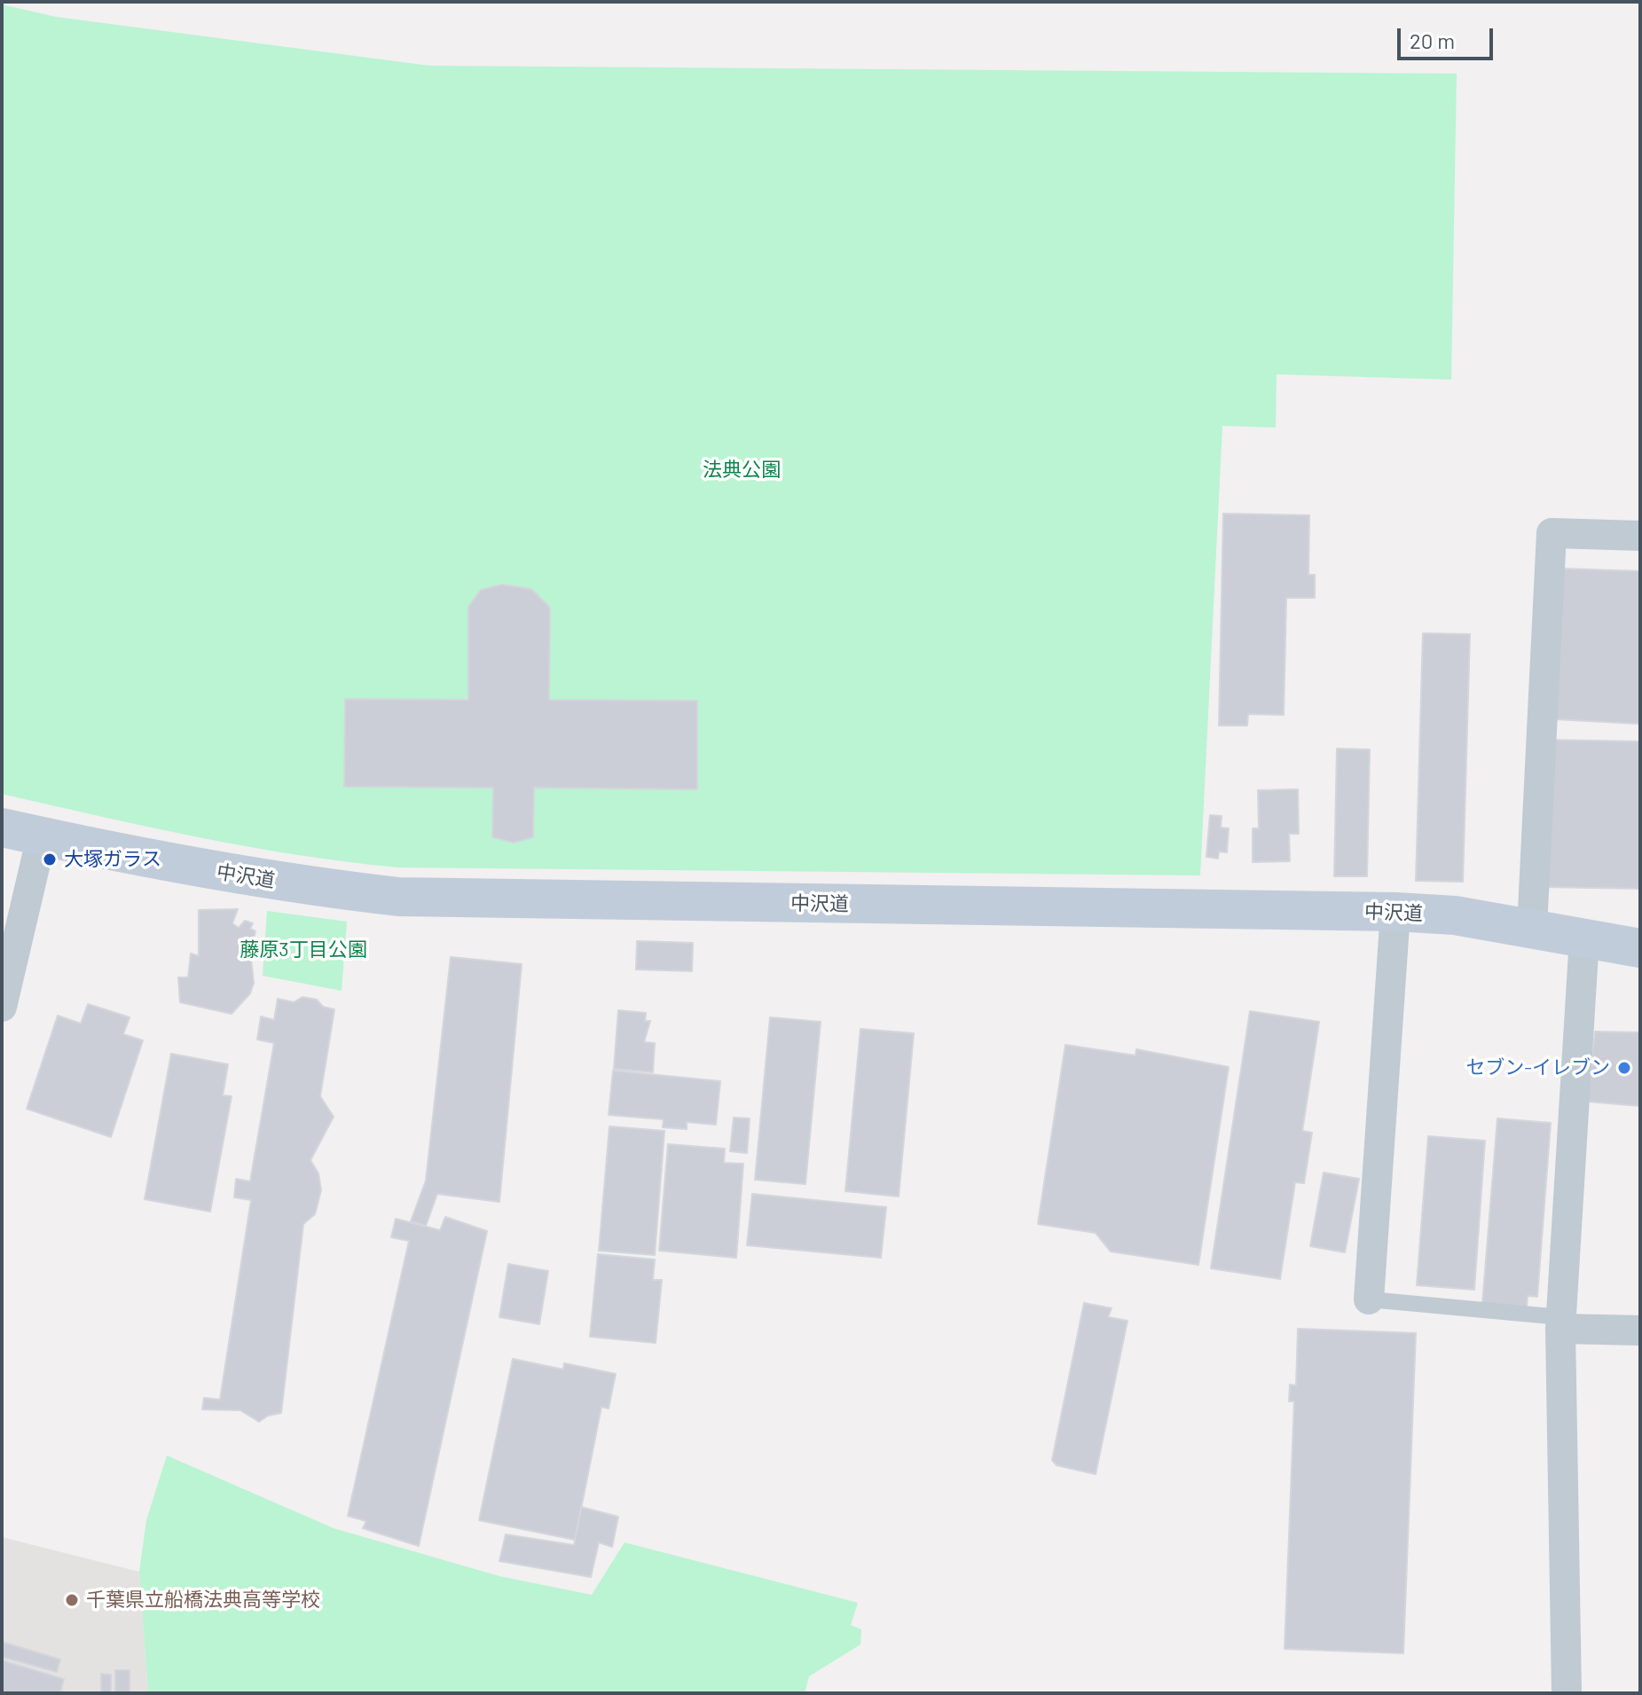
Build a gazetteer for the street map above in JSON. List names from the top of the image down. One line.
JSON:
{"streets":{"street":["中沢道"]},"parks":["法典公園","藤原3丁目公園"],"places":["大塚ガラス","セブン-イレブン","千葉県立船橋法典高等学校"],"scale_bar":"20 m"}
